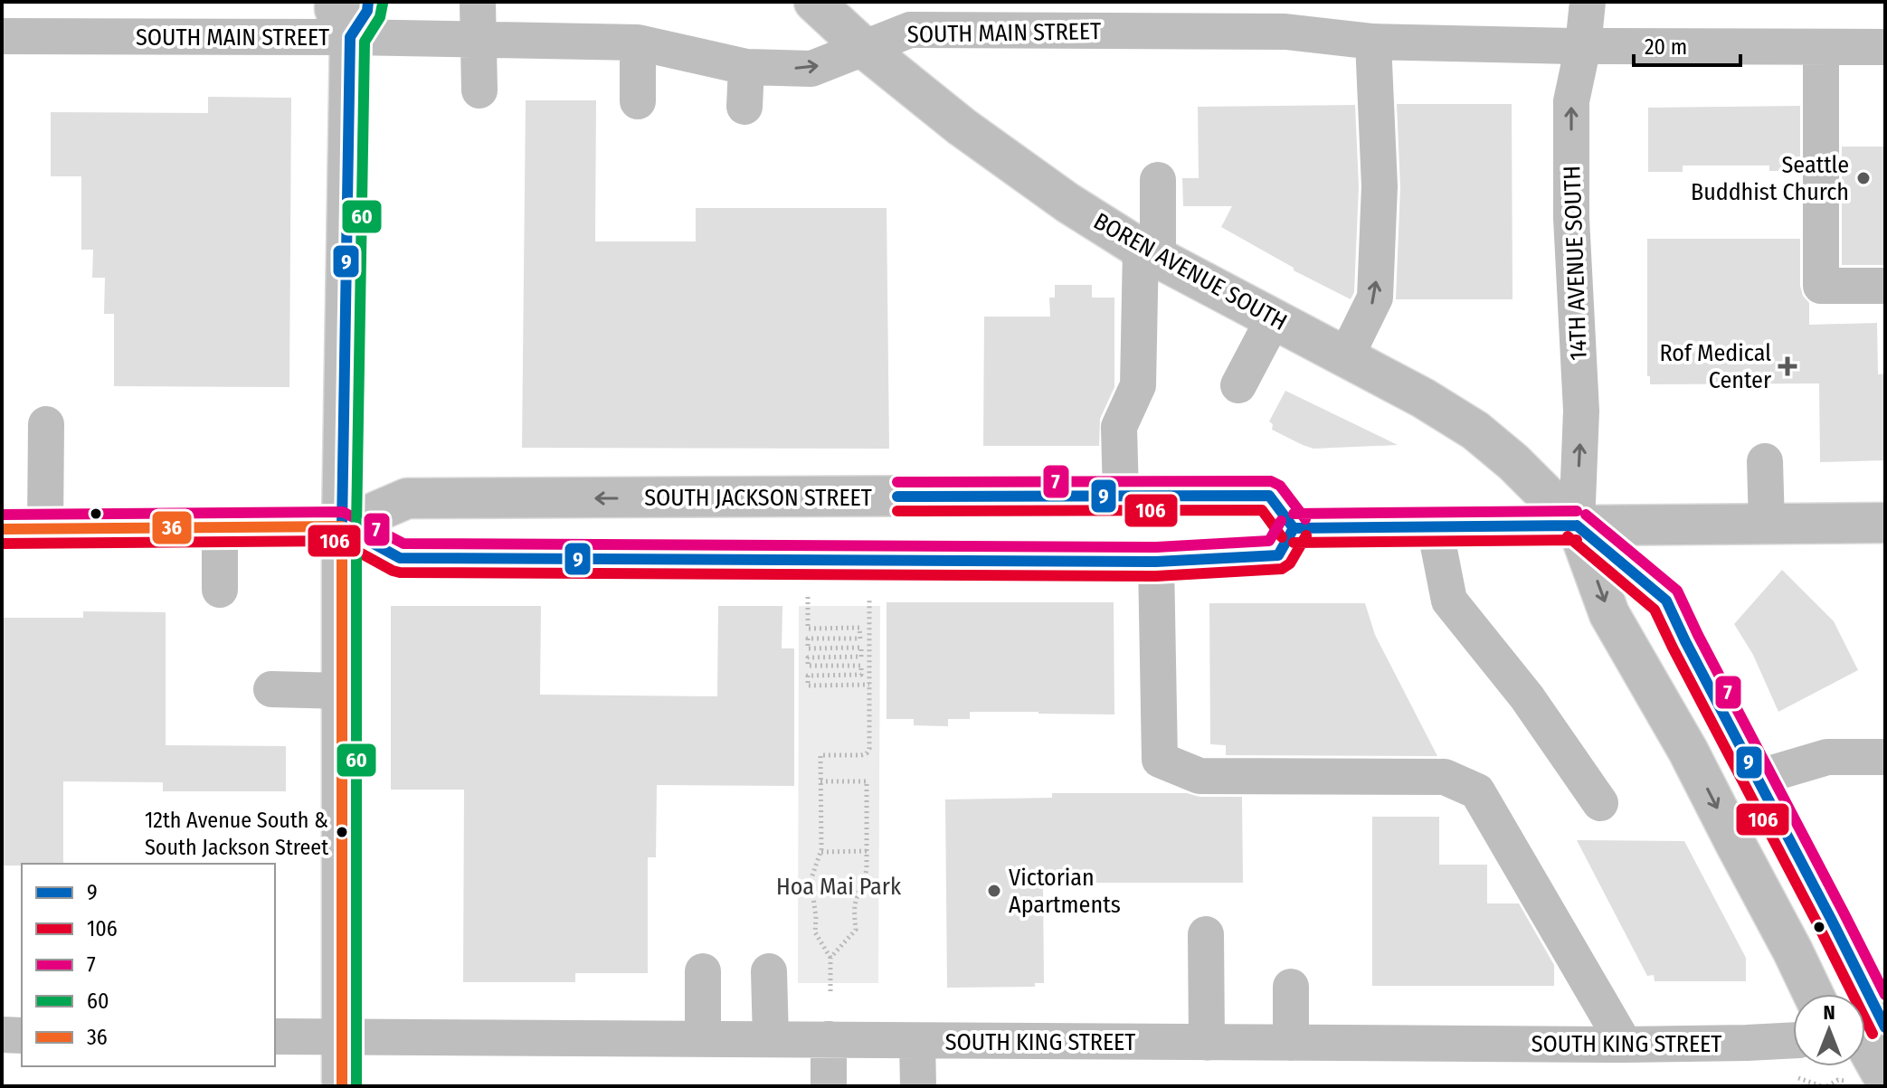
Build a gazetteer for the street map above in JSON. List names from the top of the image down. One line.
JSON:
{"streets":{"main road":["BOREN AVENUE SOUTH","SOUTH JACKSON STREET"],"street":["SOUTH MAIN STREET","14TH AVENUE SOUTH","SOUTH KING STREET"]},"crossings":[["SOUTH MAIN STREET","14TH AVENUE SOUTH"],["SOUTH MAIN STREET","BOREN AVENUE SOUTH"],["14TH AVENUE SOUTH","BOREN AVENUE SOUTH"]],"parks":["Hoa Mai Park"],"places":{"other":["Seattle Buddhist Church","12th Avenue South & South Jackson Street","Victorian Apartments"],"health":["Rof Medical Center"]},"lines":["transit line 9","transit line 60","transit line 7","transit line 106","transit line 36"],"legend":["9","106","7","60","36"],"scale_bar":"20 m","north":"top"}
